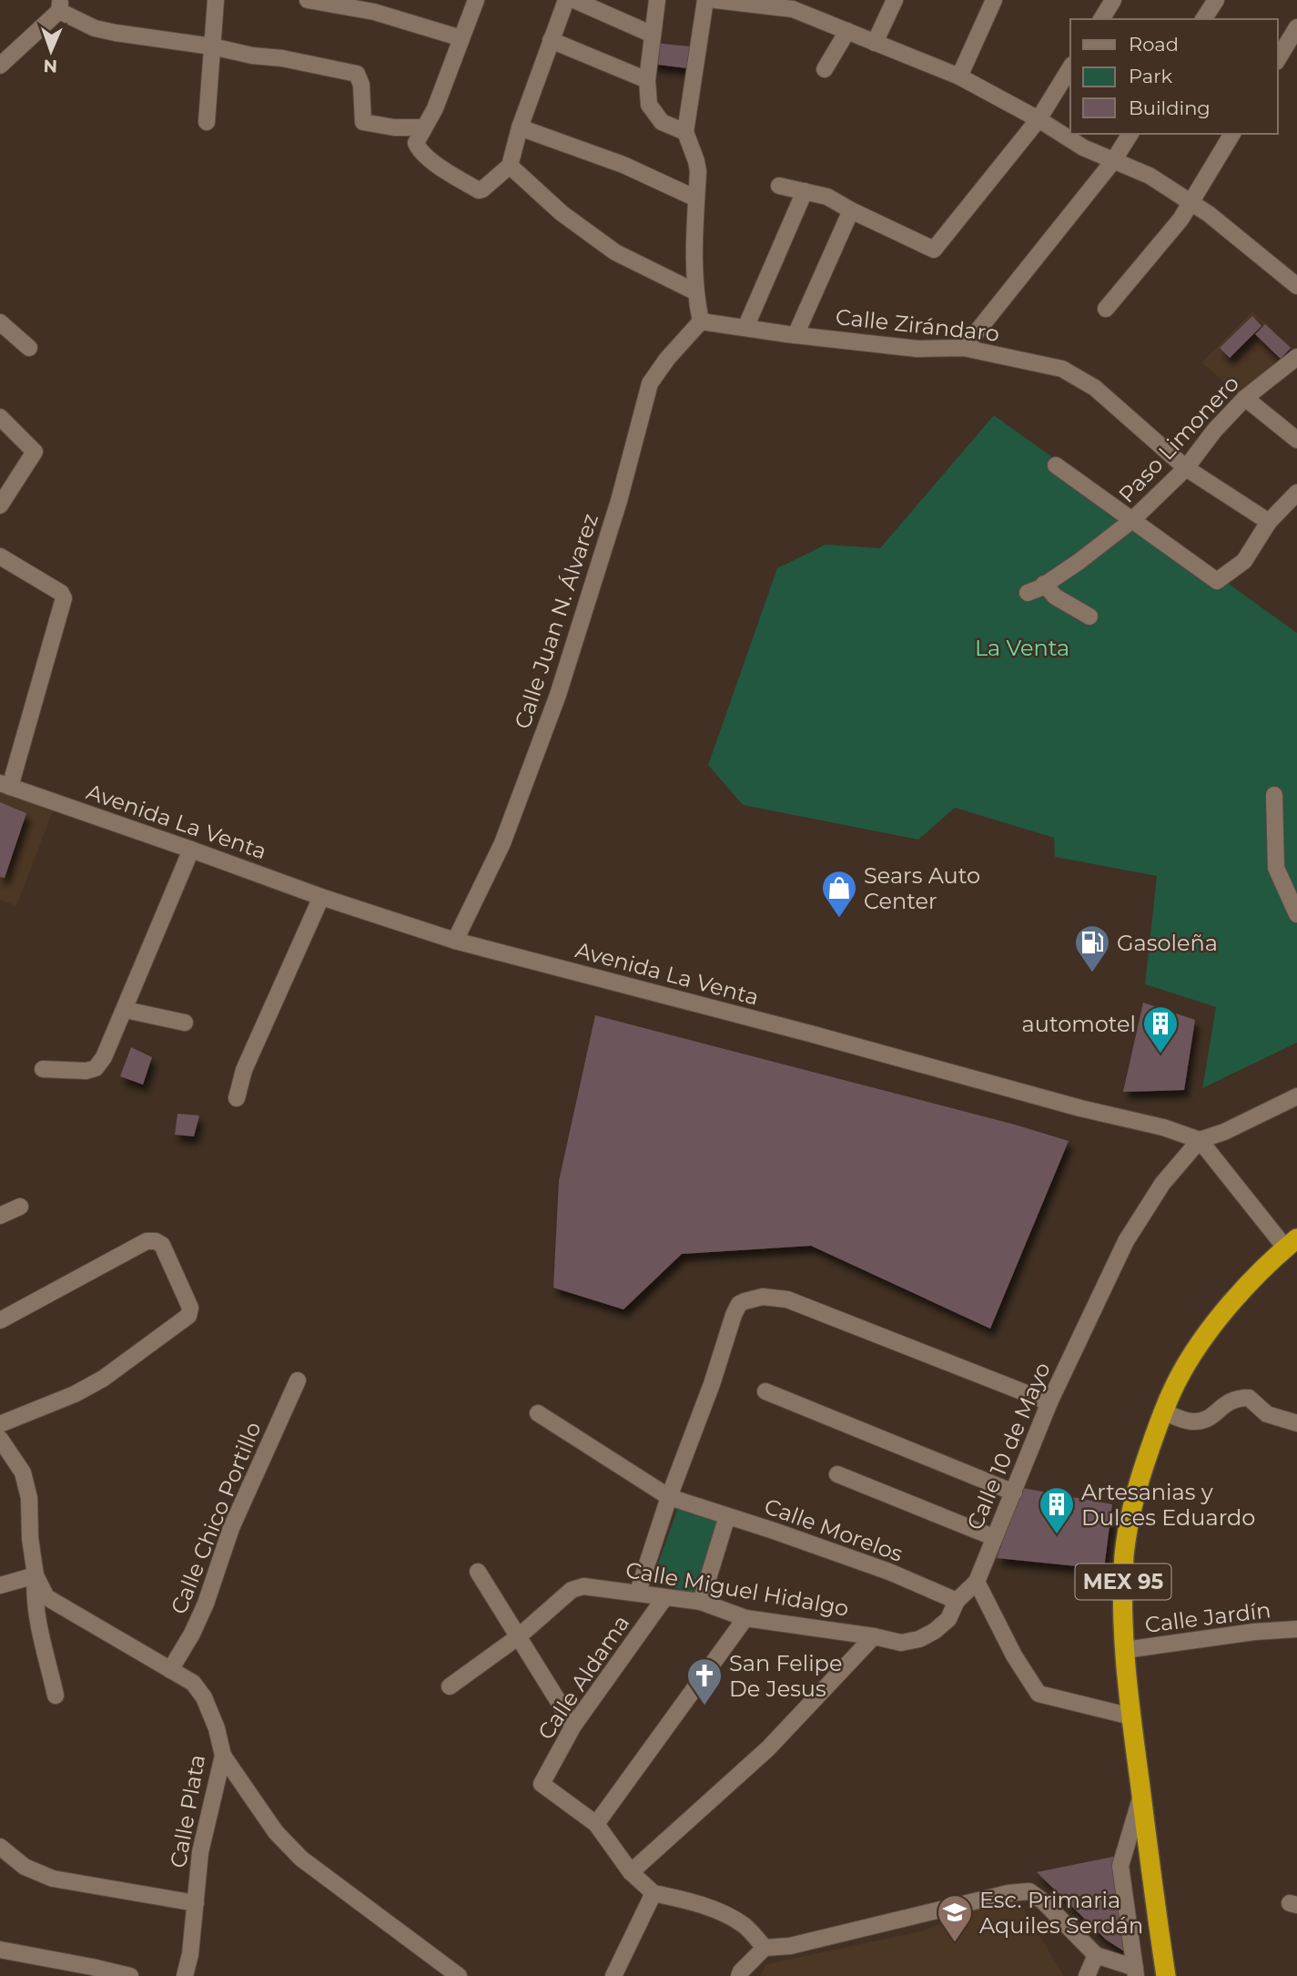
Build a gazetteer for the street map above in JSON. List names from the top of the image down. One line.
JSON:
{"streets":{"highway":["MEX 95"],"street":["Calle Zirándaro","Paso Limonero","Calle Juan N. Álvarez","Avenida La Venta","Calle 10 de Mayo","Calle Chico Portillo","Calle Morelos","Calle Miguel Hidalgo","Calle Jardín","Calle Aldama","Calle Plata"]},"crossings":[["Calle Zirándaro","Paso Limonero"],["Calle Zirándaro","Calle Juan N. Álvarez"],["Calle Juan N. Álvarez","Avenida La Venta"],["Avenida La Venta","Calle 10 de Mayo"],["Calle 10 de Mayo","Calle Aldama"],["Calle Chico Portillo","Calle Plata"],["Calle Morelos","Calle Miguel Hidalgo"],["Calle Morelos","Calle Aldama"],["MEX 95","Calle Jardín"],["Calle Miguel Hidalgo","Calle Aldama"]],"parks":["La Venta"],"places":{"shop":["Sears Auto Center"],"fuel station":["Gasoleña"],"building":["automotel","Artesanias y Dulces Eduardo"],"church":["San Felipe De Jesus"],"school or university":["Esc. Primaria Aquiles Serdán"]},"legend":["Road","Park","Building"],"north":"bottom"}
